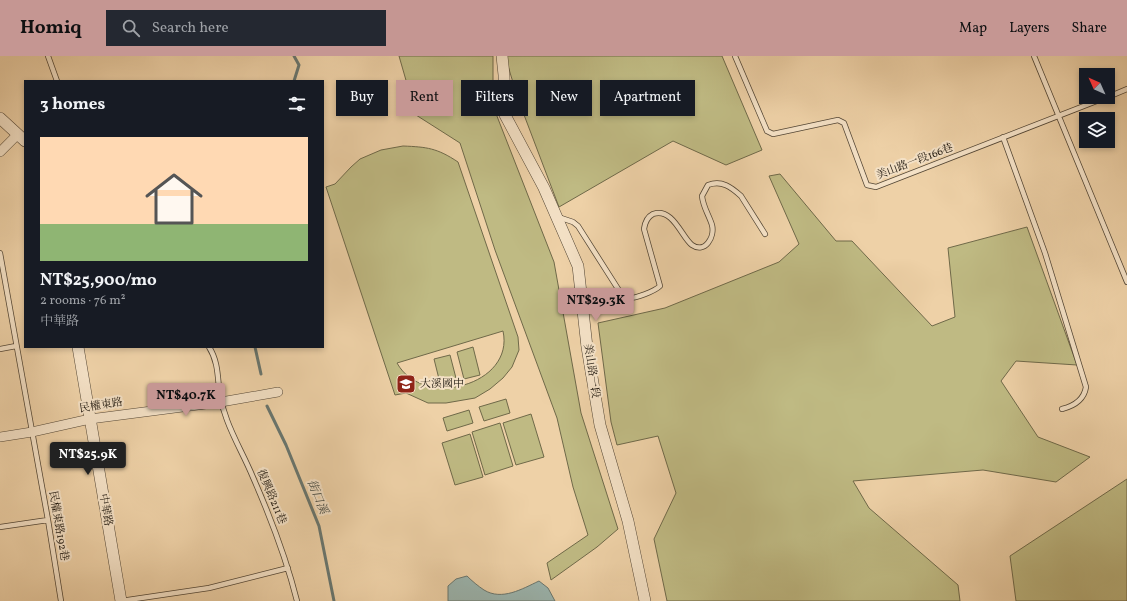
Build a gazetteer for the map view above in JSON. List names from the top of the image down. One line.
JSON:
{"streets":{"street":["美山路一段","民權東路","中華路"],"lane":["美山路一段166巷","復興路211巷","民權東路192巷"]},"crossings":[["民權東路","復興路211巷"],["民權東路","中華路"],["民權東路","民權東路192巷"]],"water":["街口溪"],"places":{"school or university":["大溪國中"]},"north":"top left","page":{"header":"Homiq","search":"Search here","nav":["Map","Layers","Share"],"chip":["Buy","Rent","Filters","New","Apartment"],"heading":"3 homes","list":[{"name":"NT$25,900/mo","note":"2 rooms · 76 m² · 中華路"}],"price":["NT$29.3K","NT$40.7K","NT$25.9K"]}}
